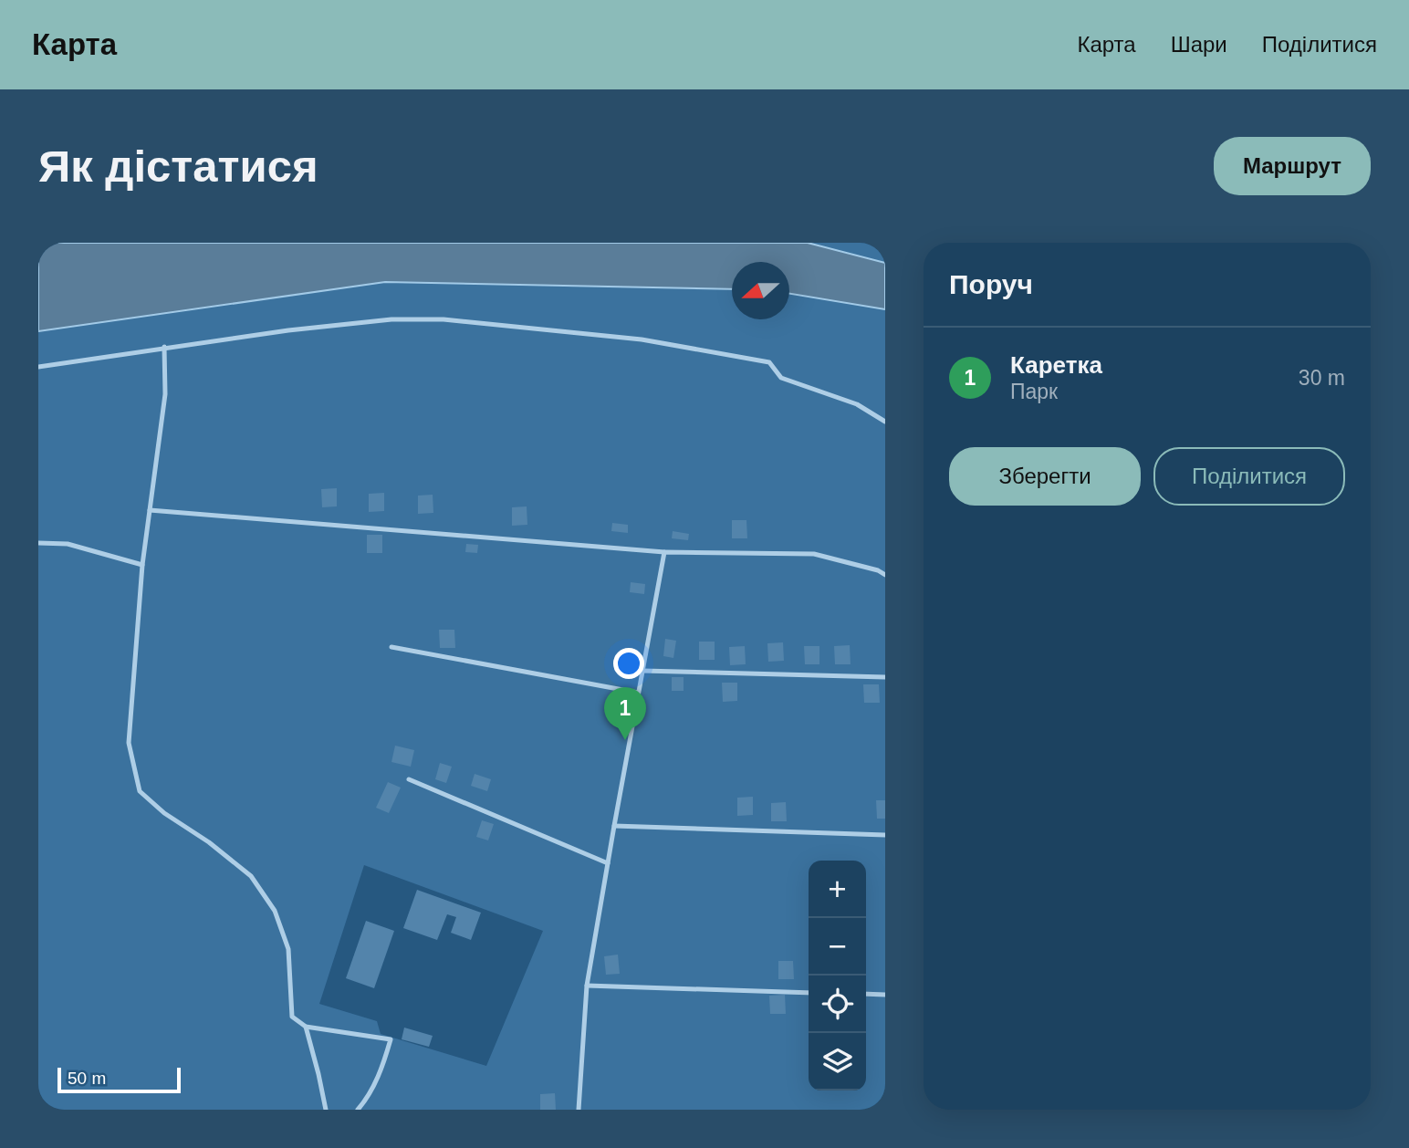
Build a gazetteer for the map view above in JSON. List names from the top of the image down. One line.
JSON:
{"scale_bar":"50 m","north":"left","page":{"header":"Карта","nav":["Карта","Шари","Поділитися"],"buttons":["Маршрут",["Зберегти","Поділитися"]],"title":"Як дістатися","heading":"Поруч","list":[{"mark":"1","name":"Каретка","note":"Парк","value":"30 m"}],"pins":"1","map_buttons":["+","−"],"scale":"50 m"}}
